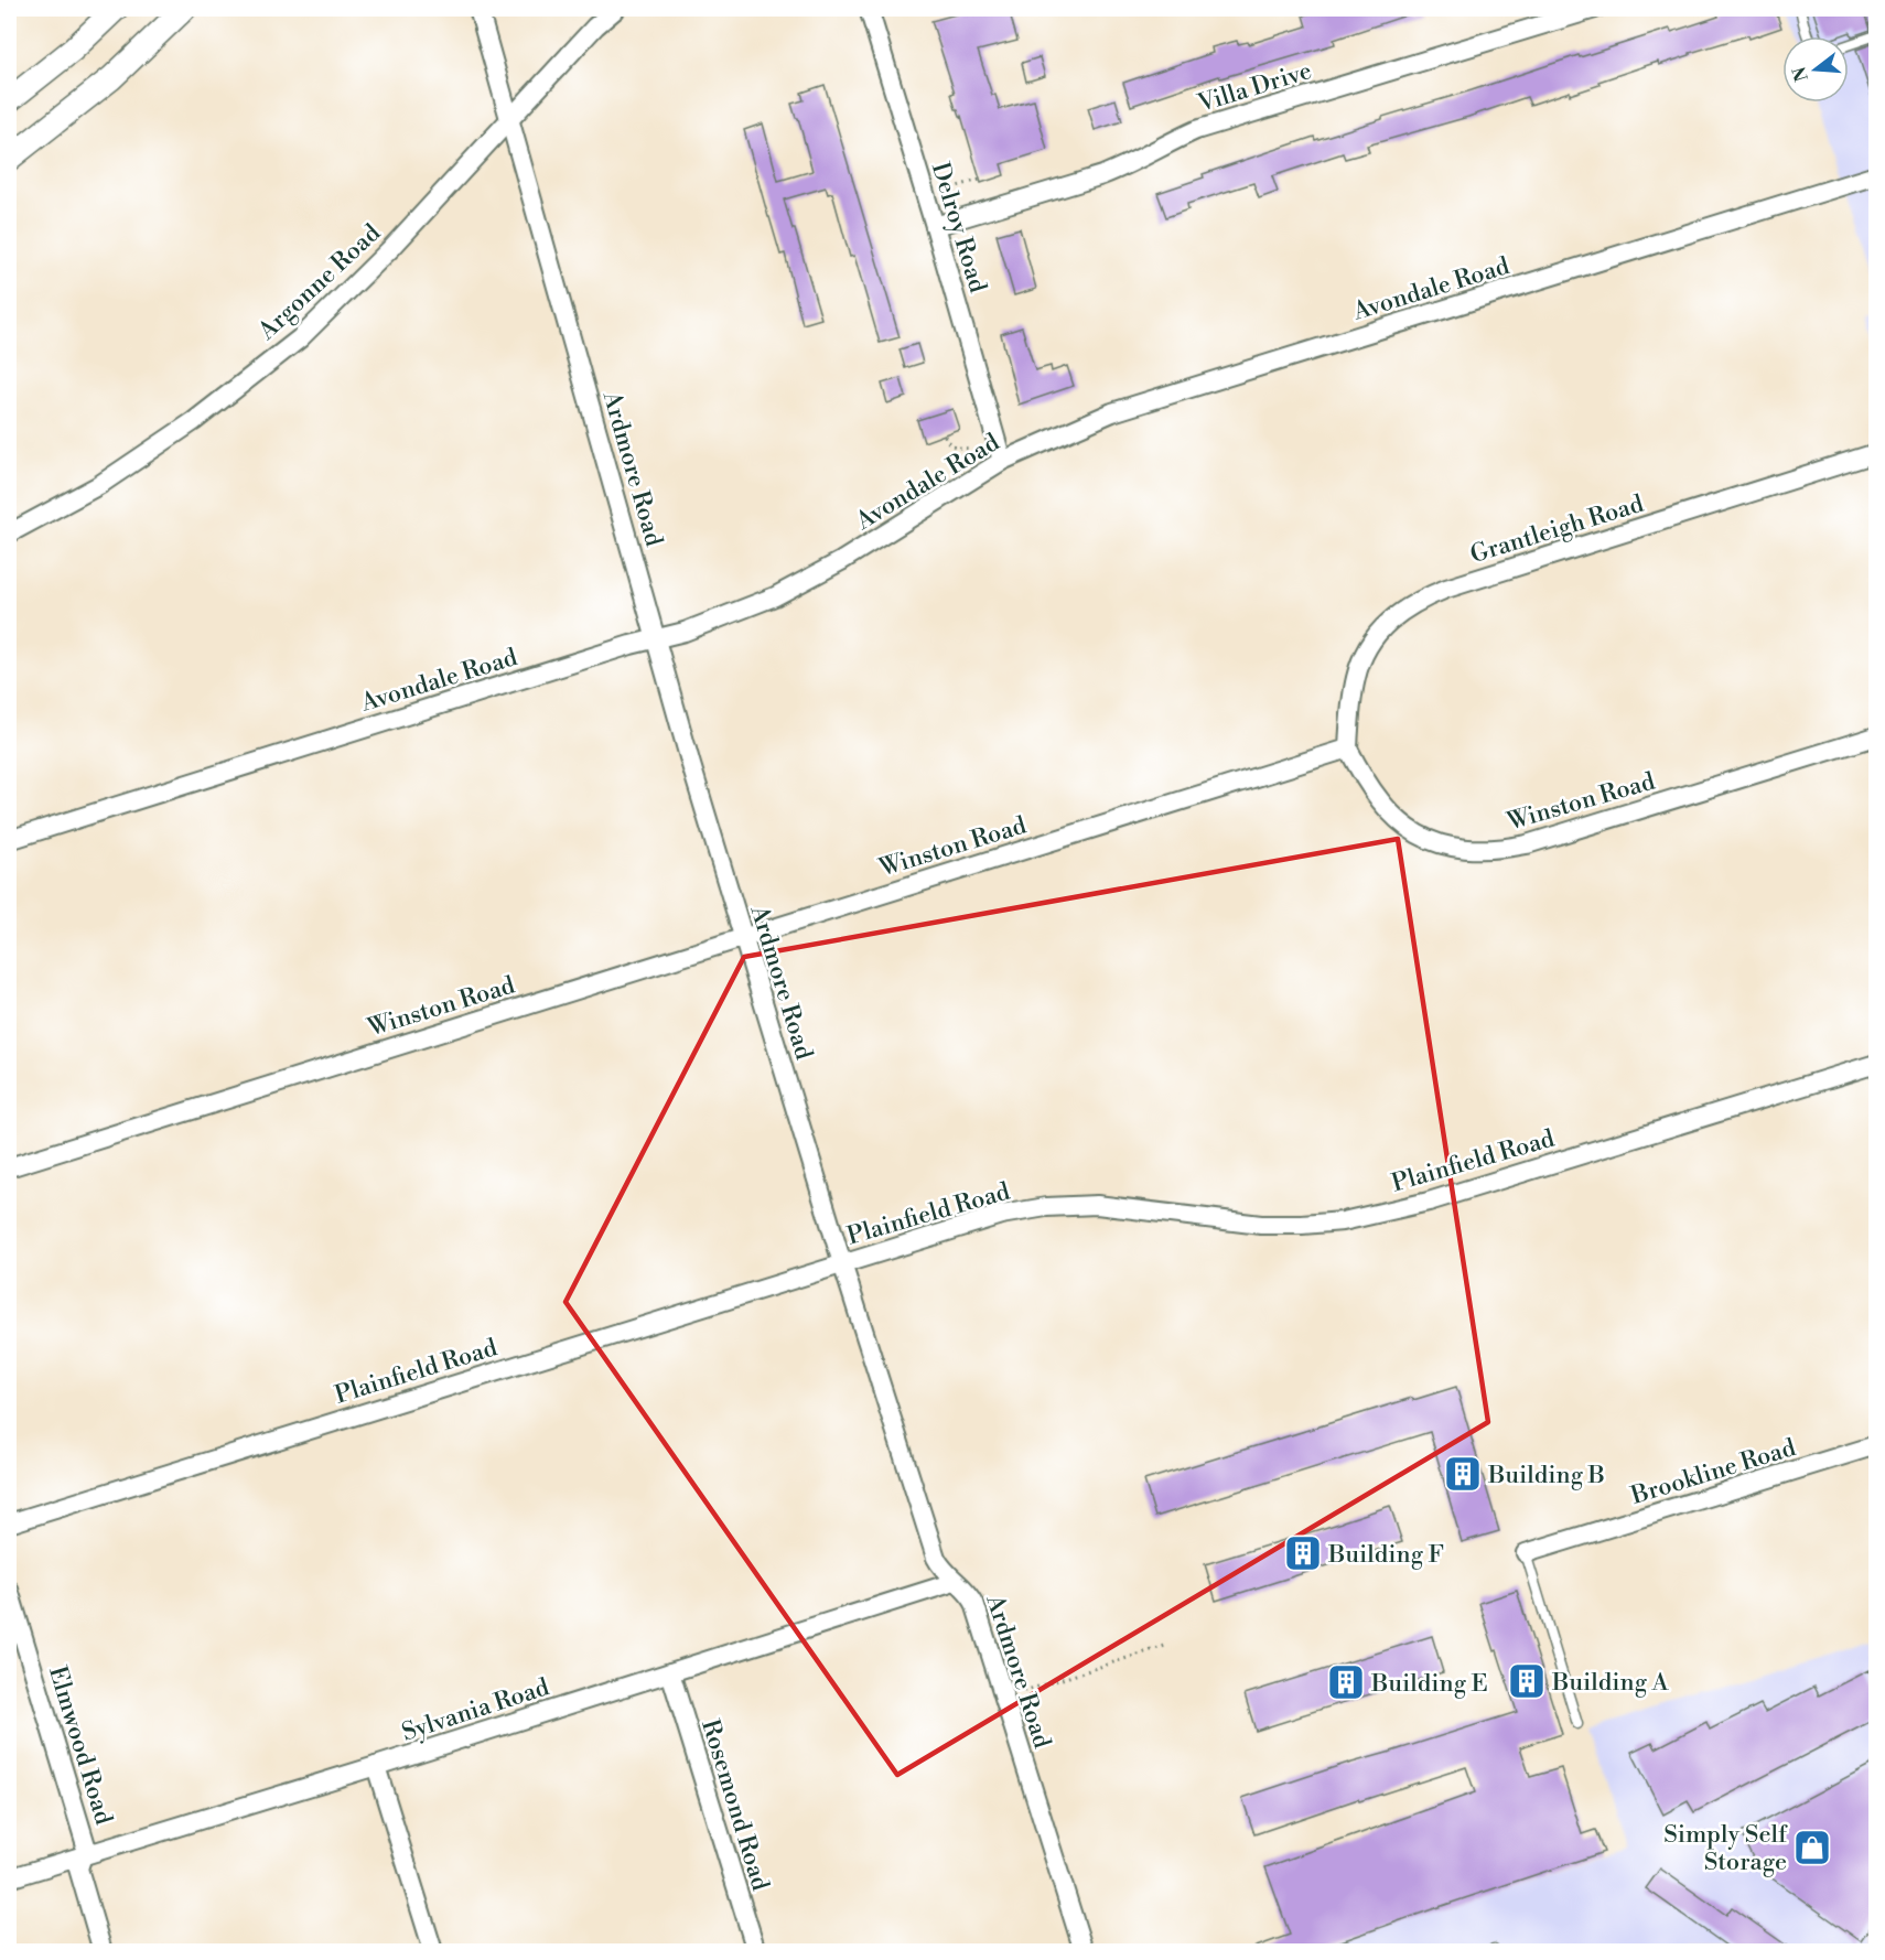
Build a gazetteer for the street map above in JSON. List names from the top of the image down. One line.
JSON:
{"streets":{"street":["Villa Drive","Delroy Road","Argonne Road","Avondale Road","Ardmore Road","Grantleigh Road","Winston Road","Plainfield Road","Brookline Road","Sylvania Road","Elmwood Road","Rosemond Road"]},"crossings":[["Villa Drive","Delroy Road"],["Delroy Road","Avondale Road"],["Argonne Road","Ardmore Road"],["Avondale Road","Ardmore Road"],["Ardmore Road","Winston Road"],["Ardmore Road","Plainfield Road"],["Ardmore Road","Sylvania Road"],["Grantleigh Road","Winston Road"],["Sylvania Road","Elmwood Road"],["Sylvania Road","Rosemond Road"]],"places":{"building":["Building B","Building F","Building A","Building E"],"shop":["Simply Self Storage"]},"north":"left"}
